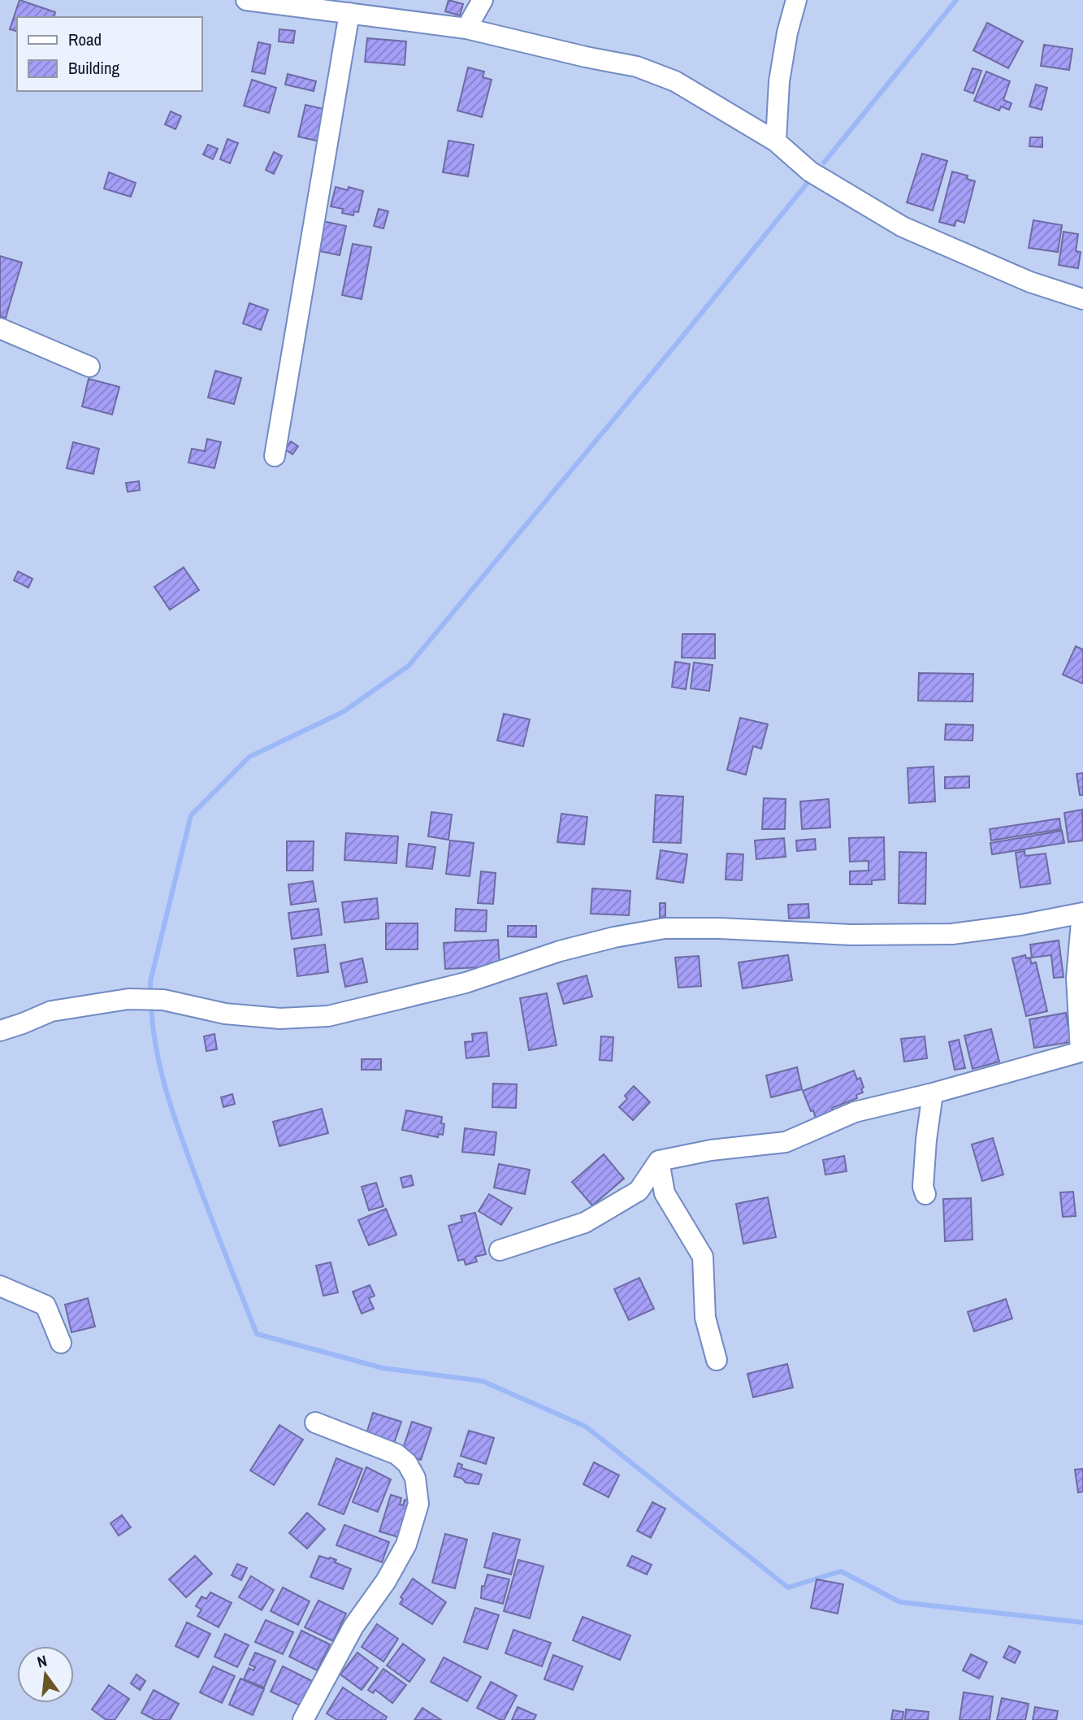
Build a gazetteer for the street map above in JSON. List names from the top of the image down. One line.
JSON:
{"legend":["Road","Building"],"north":"top"}
